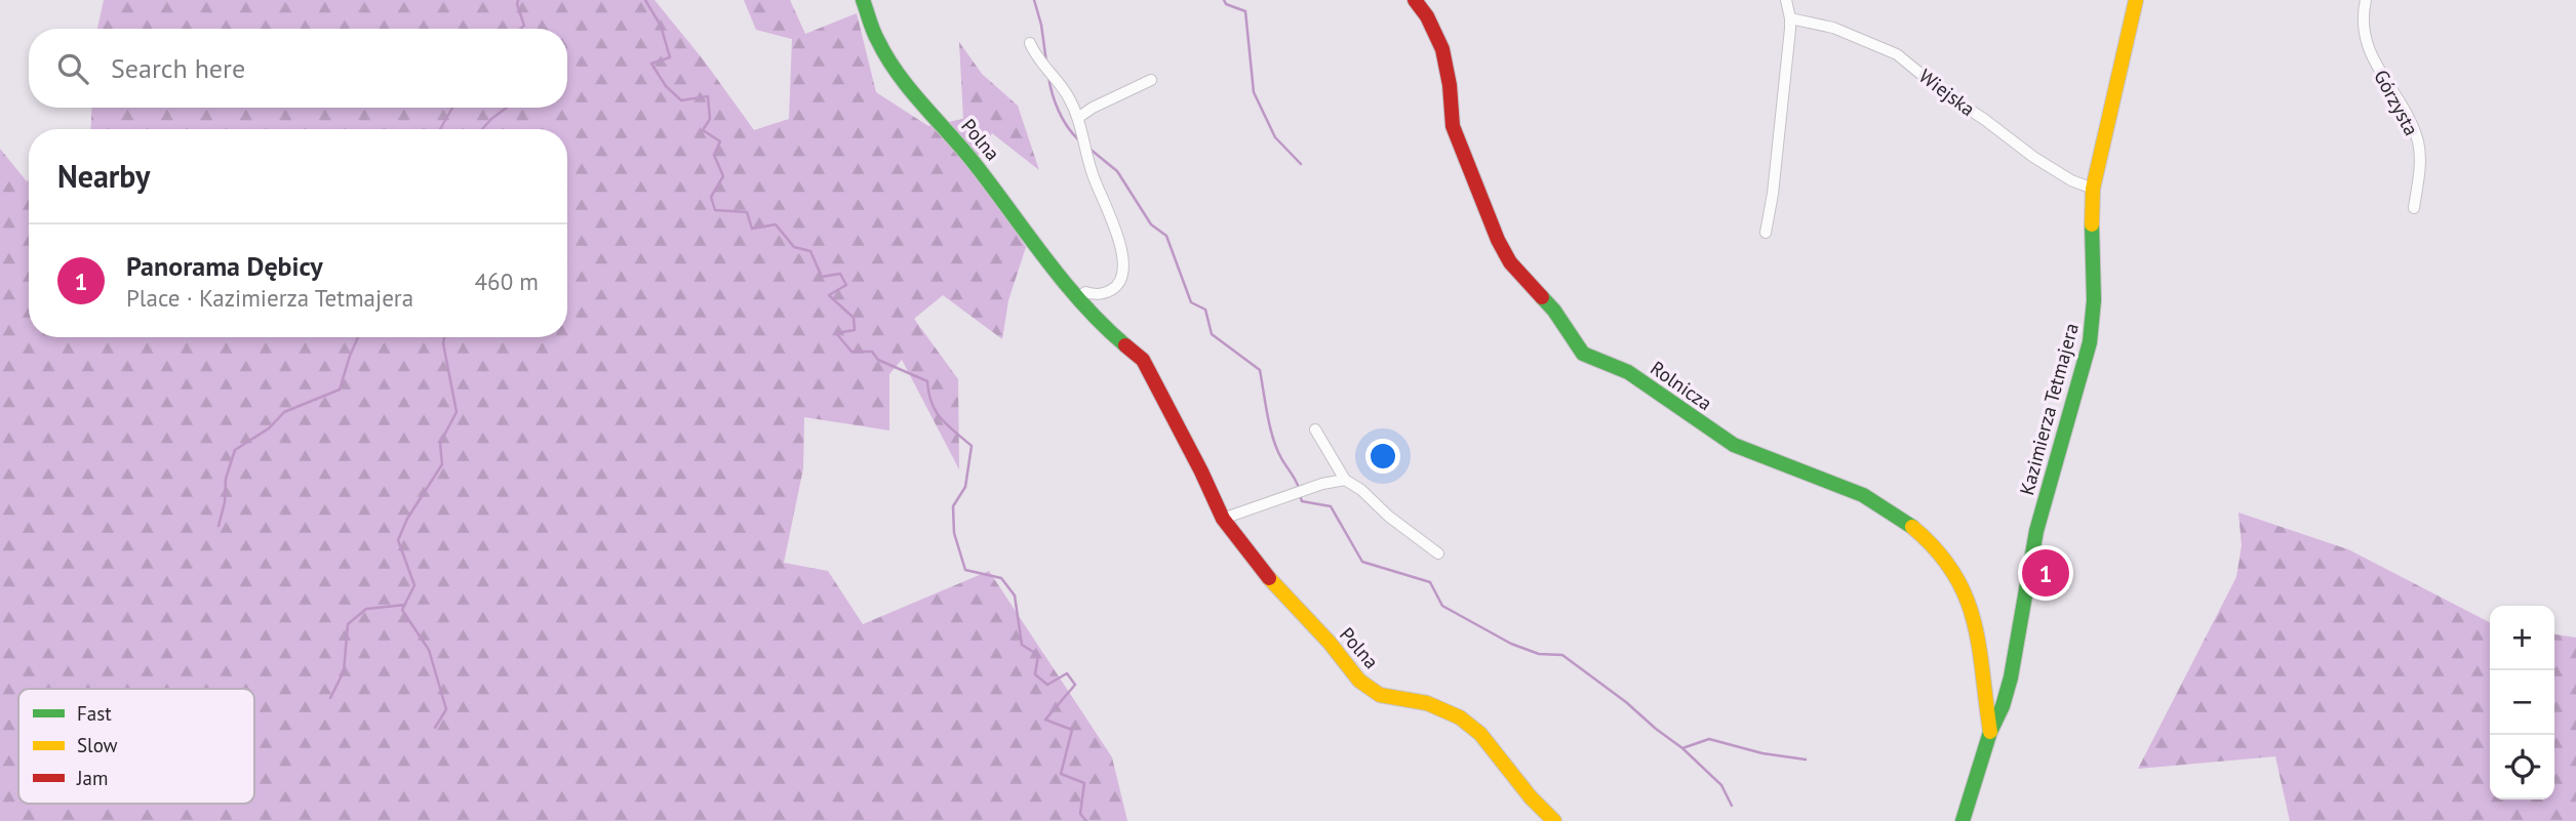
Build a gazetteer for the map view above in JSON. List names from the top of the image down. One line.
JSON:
{"streets":{"street":["Wiejska","Górzysta","Polna","Rolnicza","Kazimierza Tetmajera"]},"crossings":[["Wiejska","Kazimierza Tetmajera"],["Rolnicza","Kazimierza Tetmajera"]],"legend":["Fast","Slow","Jam"],"page":{"search":"Search here","heading":"Nearby","list":[{"mark":"1","name":"Panorama Dębicy","note":"Place · Kazimierza Tetmajera","value":"460 m"}],"pins":"1","map_buttons":["+","−"]}}
